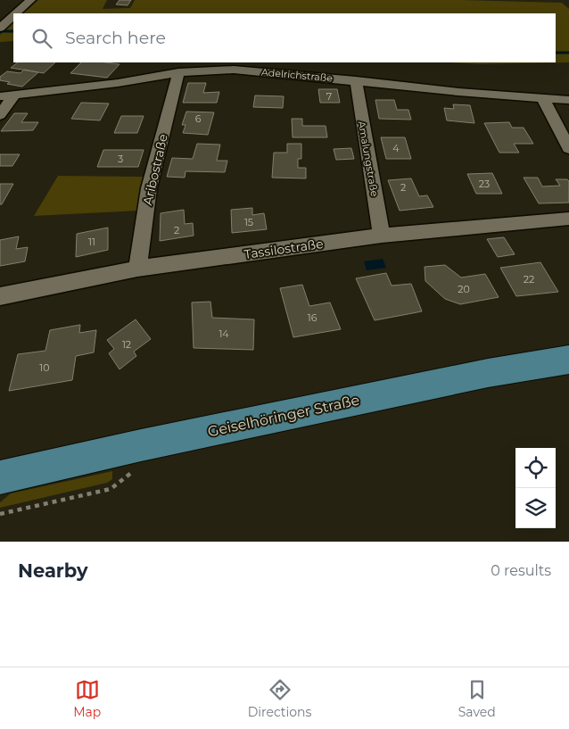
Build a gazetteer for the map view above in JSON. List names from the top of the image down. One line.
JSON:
{"streets":{"main road":["Geiselhöringer Straße"],"street":["Adelrichstraße","Amalungstraße","Aribostraße","Tassilostraße"]},"crossings":[["Adelrichstraße","Amalungstraße"],["Adelrichstraße","Aribostraße"],["Amalungstraße","Tassilostraße"],["Aribostraße","Tassilostraße"]],"house_numbers":["7","6","4","3","23","2","15","2","11","22","20","16","14","12","10"],"page":{"search":"Search here","heading":["Nearby","0 results"],"nav":["Map","Directions","Saved"]}}
